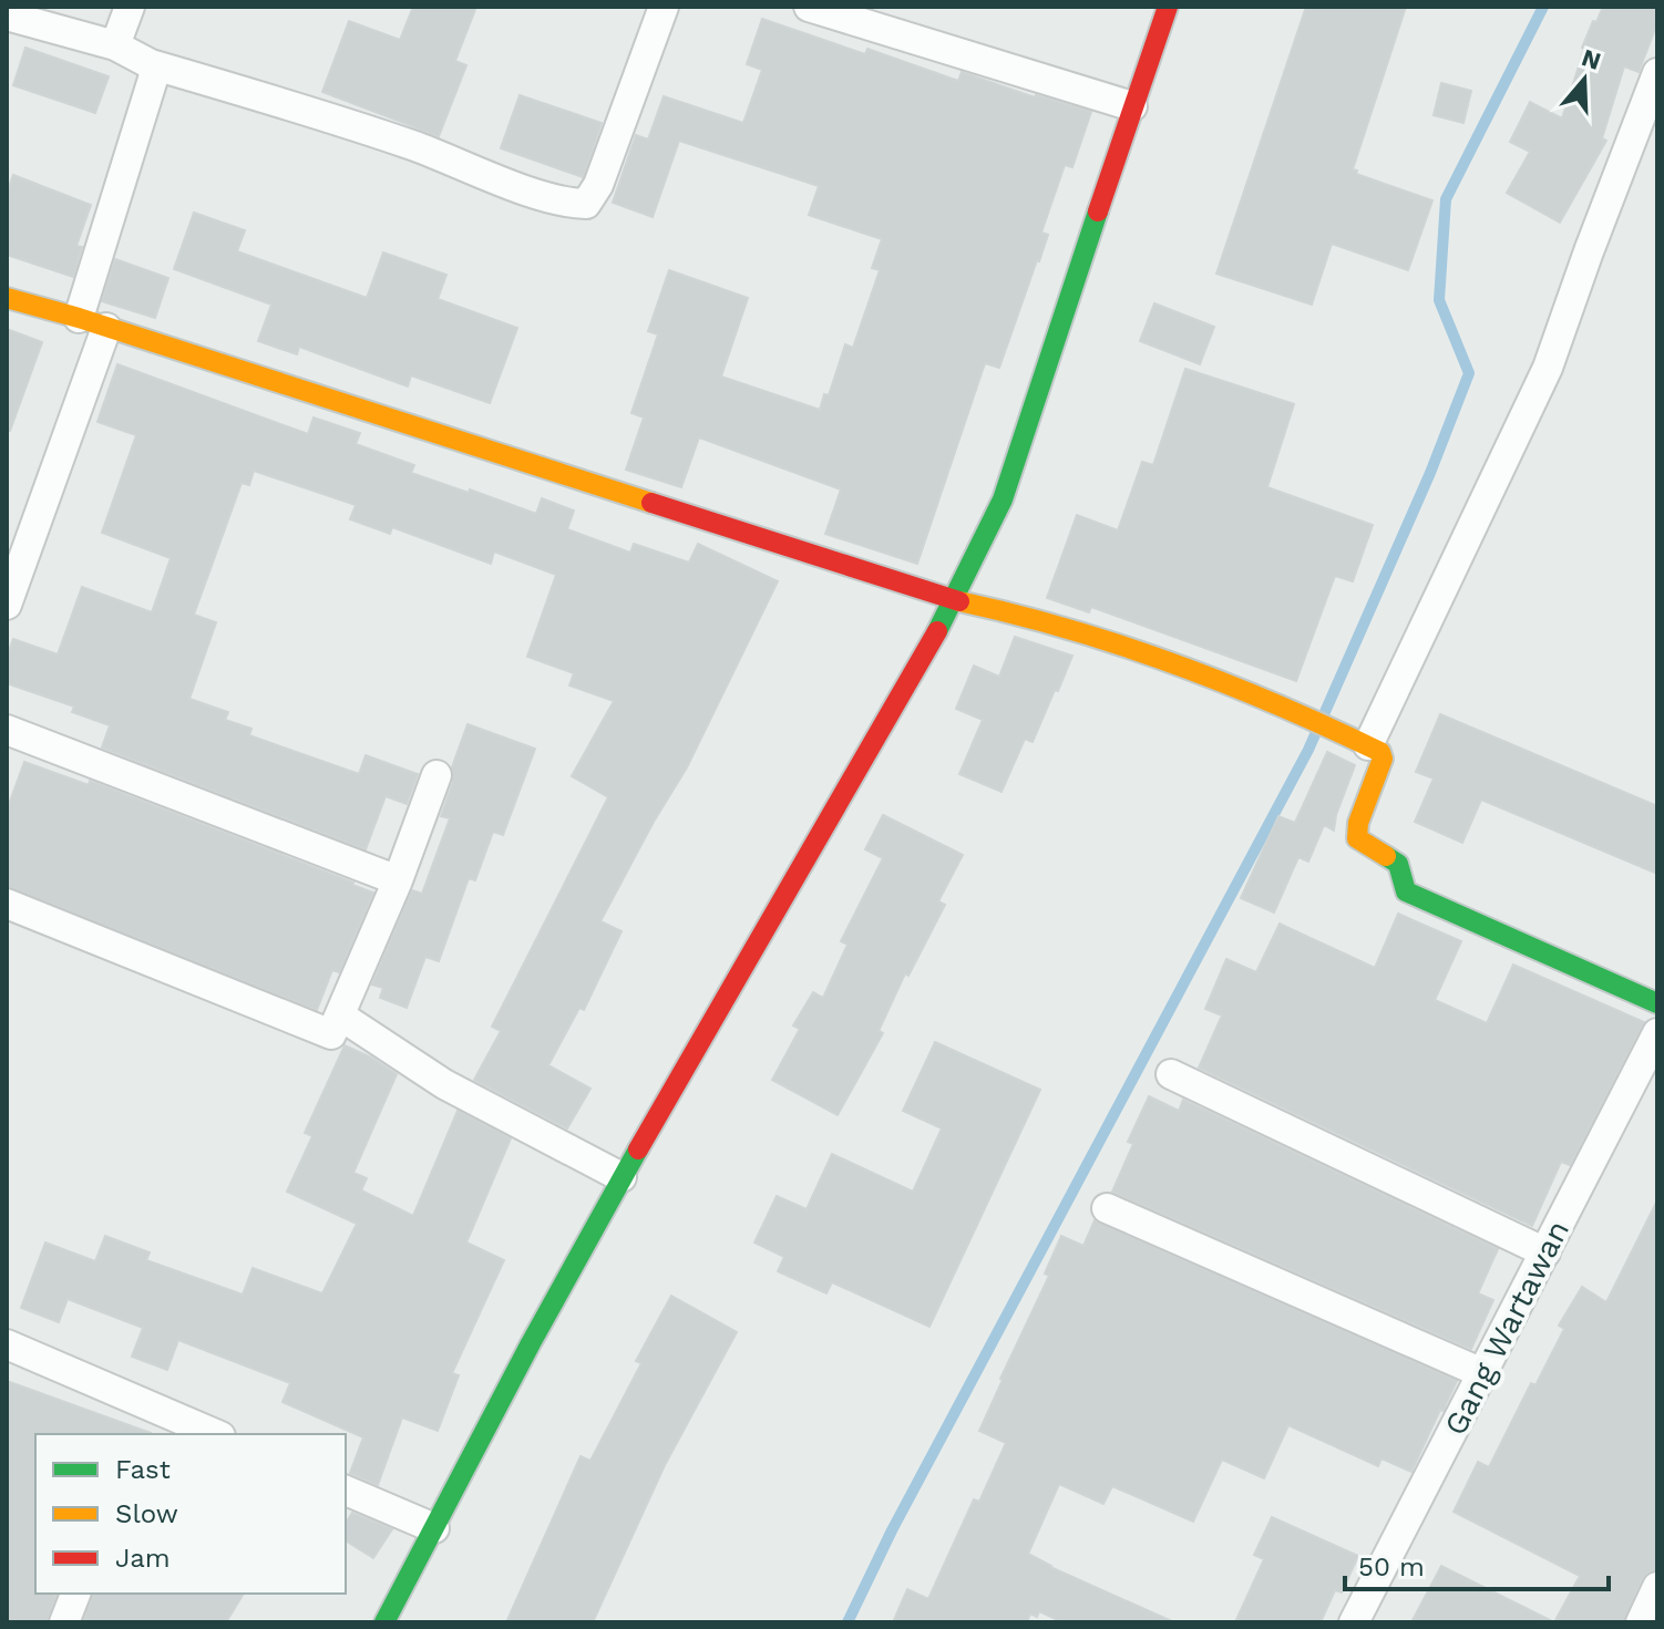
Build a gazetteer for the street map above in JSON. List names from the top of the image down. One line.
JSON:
{"streets":{"street":["Gang Wartawan"]},"legend":["Fast","Slow","Jam"],"scale_bar":"50 m","north":"top"}
